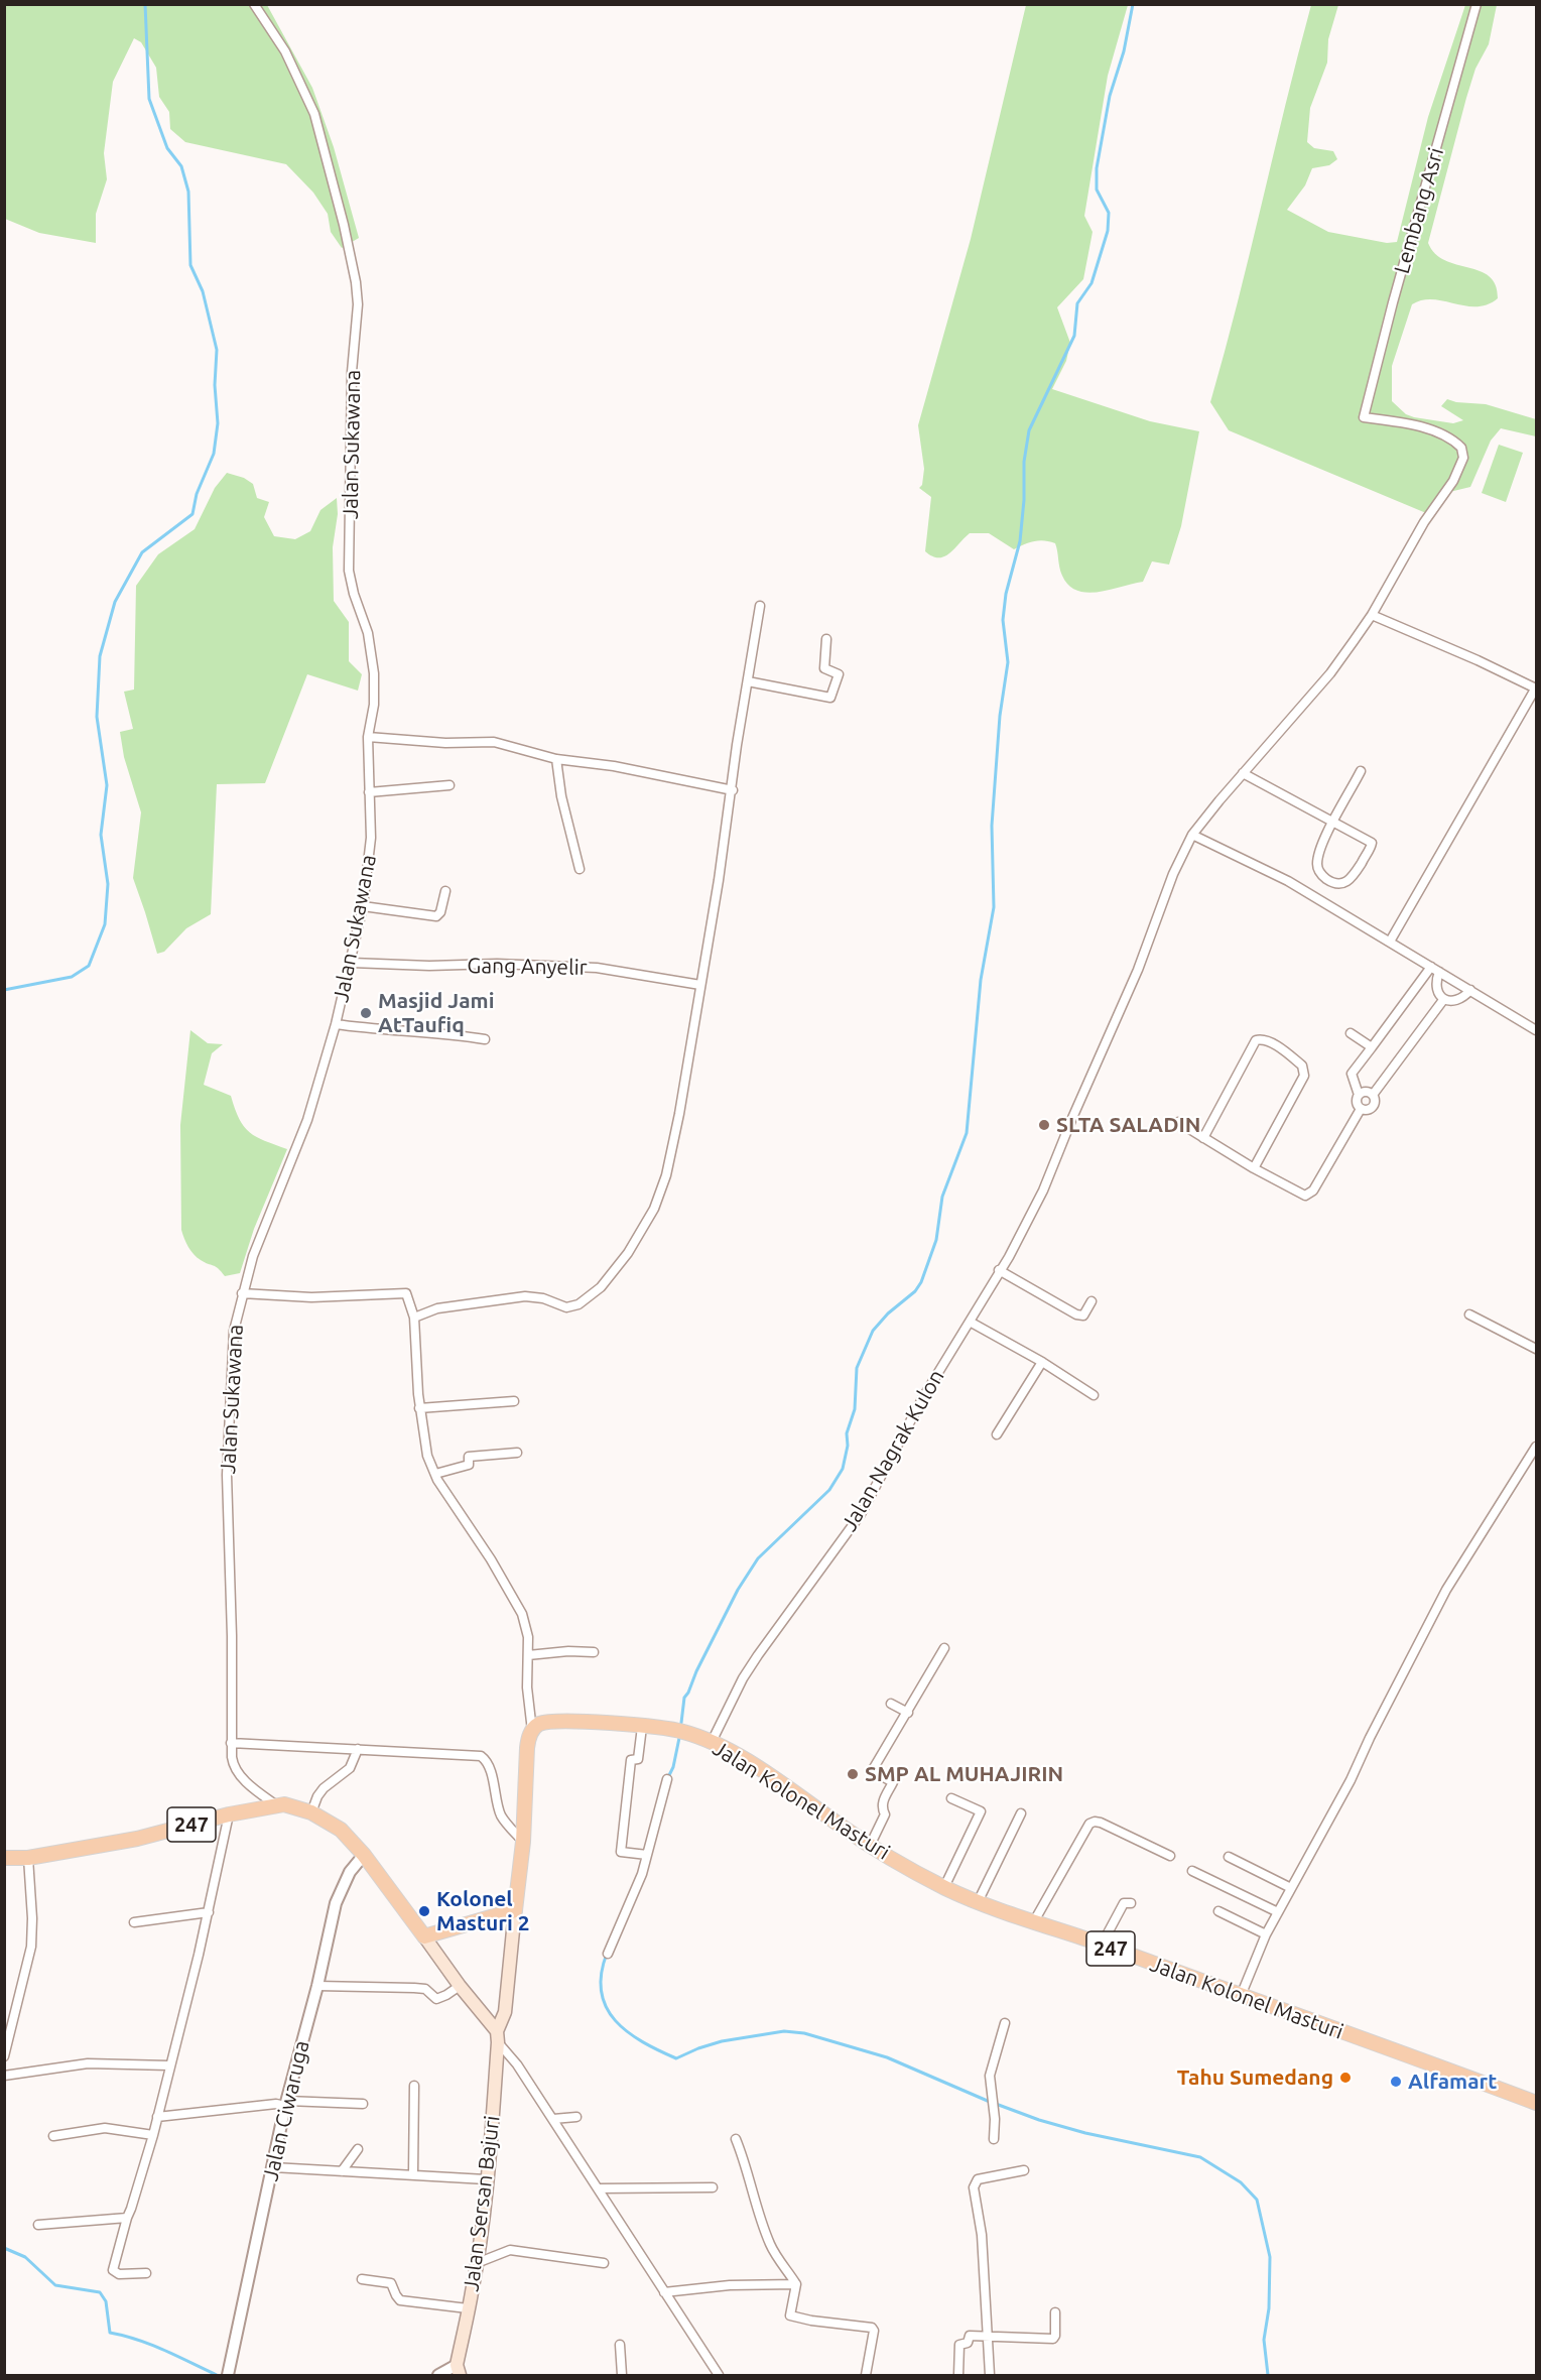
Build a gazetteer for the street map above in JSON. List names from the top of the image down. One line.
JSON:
{"streets":{"main road":["Jalan Kolonel Masturi","247","Jalan Sersan Bajuri"],"street":["Lembang Asri","Jalan Sukawana","Gang Anyelir","Jalan Nagrak Kulon","Jalan Ciwaruga"]},"crossings":[["Lembang Asri","Jalan Nagrak Kulon"],["Jalan Sukawana","Gang Anyelir"],["Jalan Sukawana","247"],["Jalan Nagrak Kulon","Jalan Kolonel Masturi"],["247","Jalan Ciwaruga"]],"places":["Masjid Jami AtTaufiq","SLTA SALADIN","SMP AL MUHAJIRIN","Kolonel Masturi 2","Tahu Sumedang","Alfamart"]}
